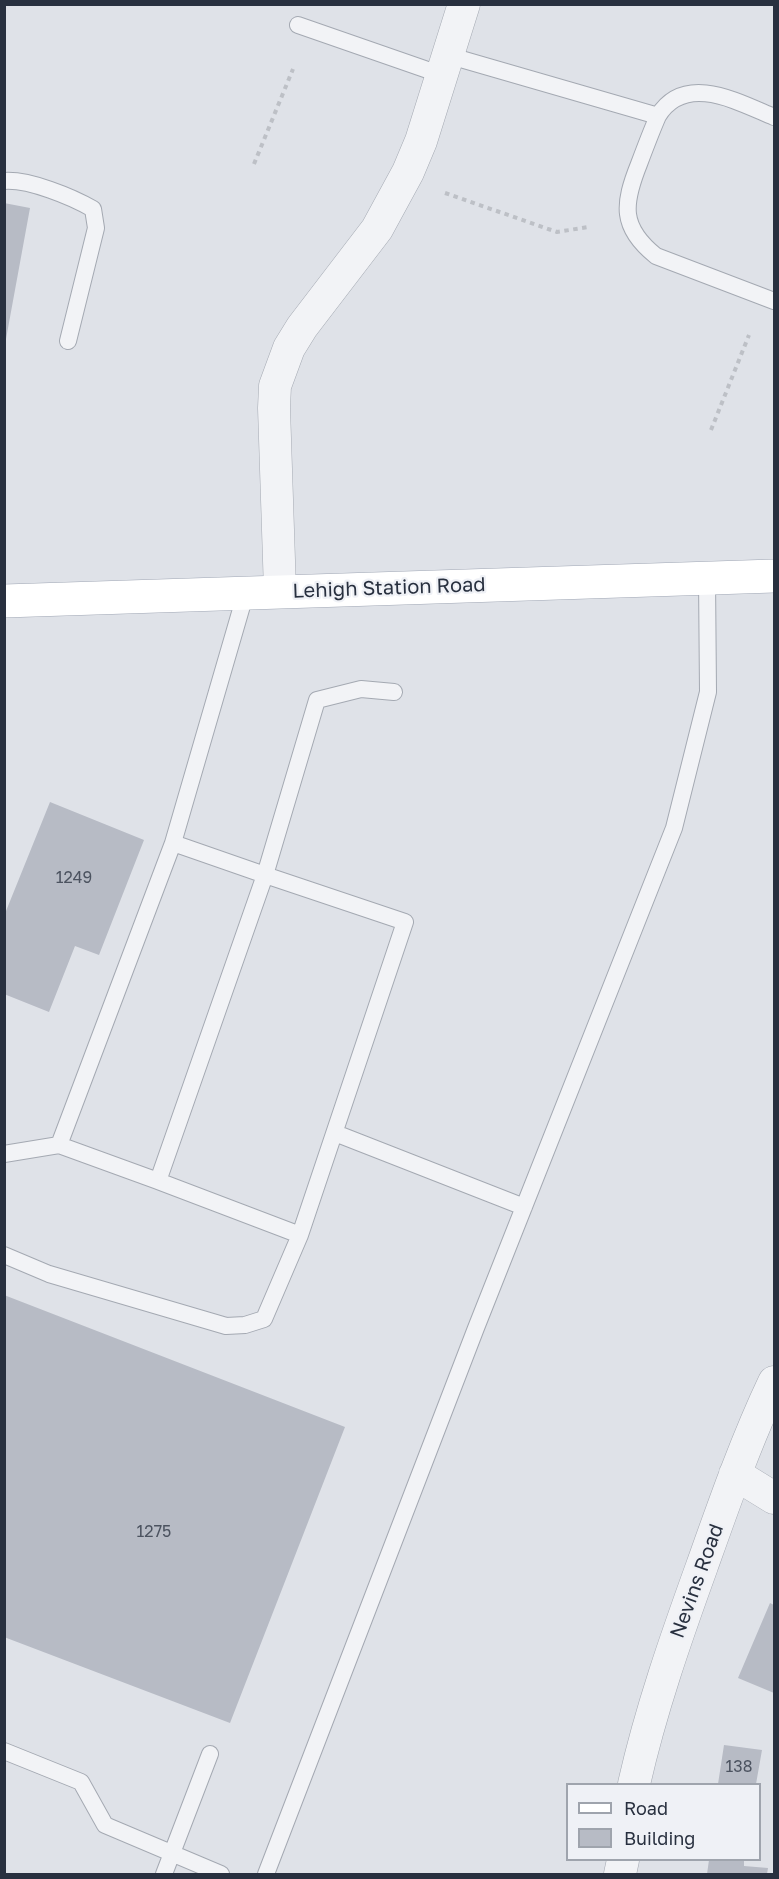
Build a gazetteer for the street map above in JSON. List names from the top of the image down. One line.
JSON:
{"streets":{"main road":["Lehigh Station Road"],"street":["Nevins Road"]},"house_numbers":["1249","1275","138"],"legend":["Road","Building"]}
